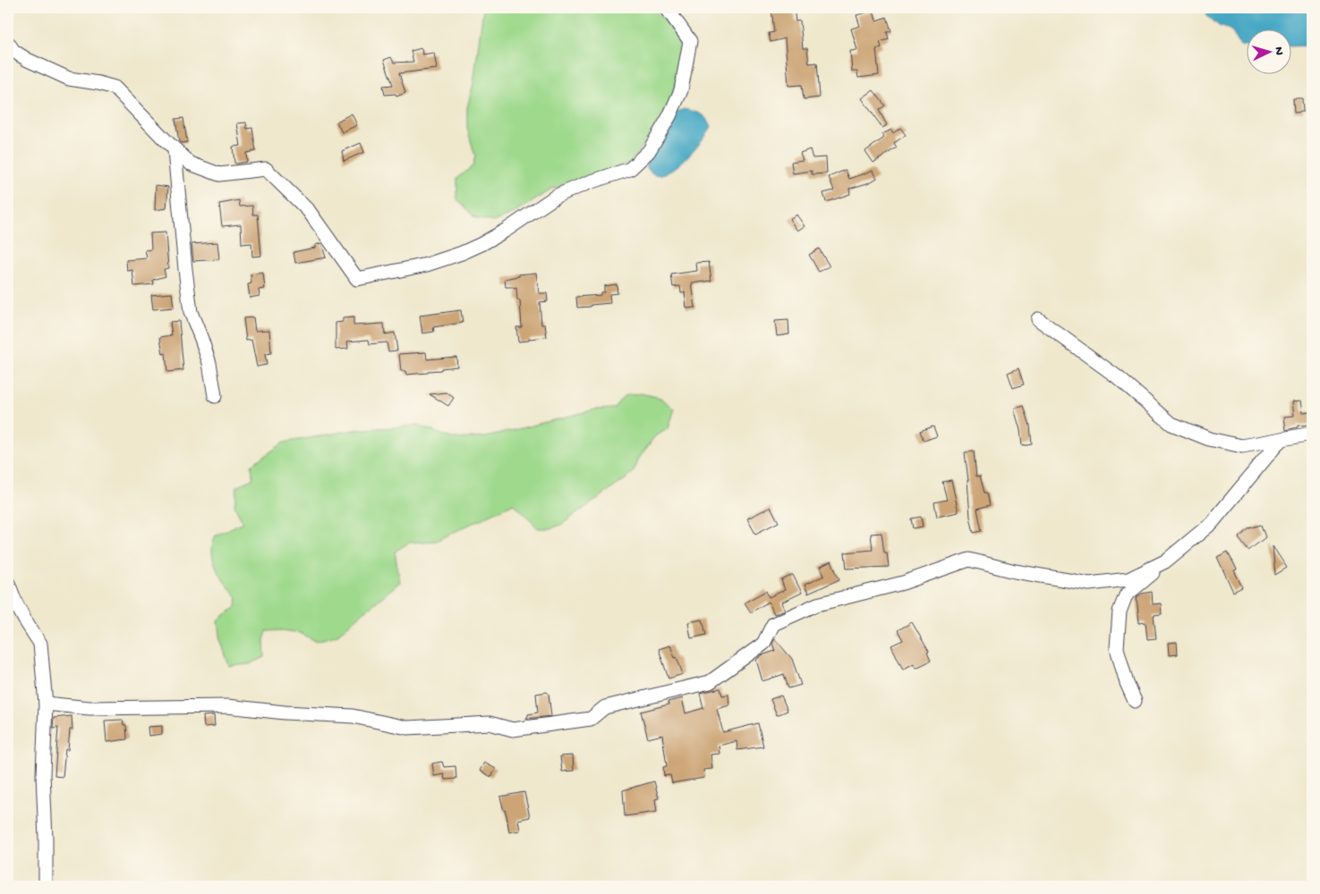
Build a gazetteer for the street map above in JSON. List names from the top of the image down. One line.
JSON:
{"north":"right"}
